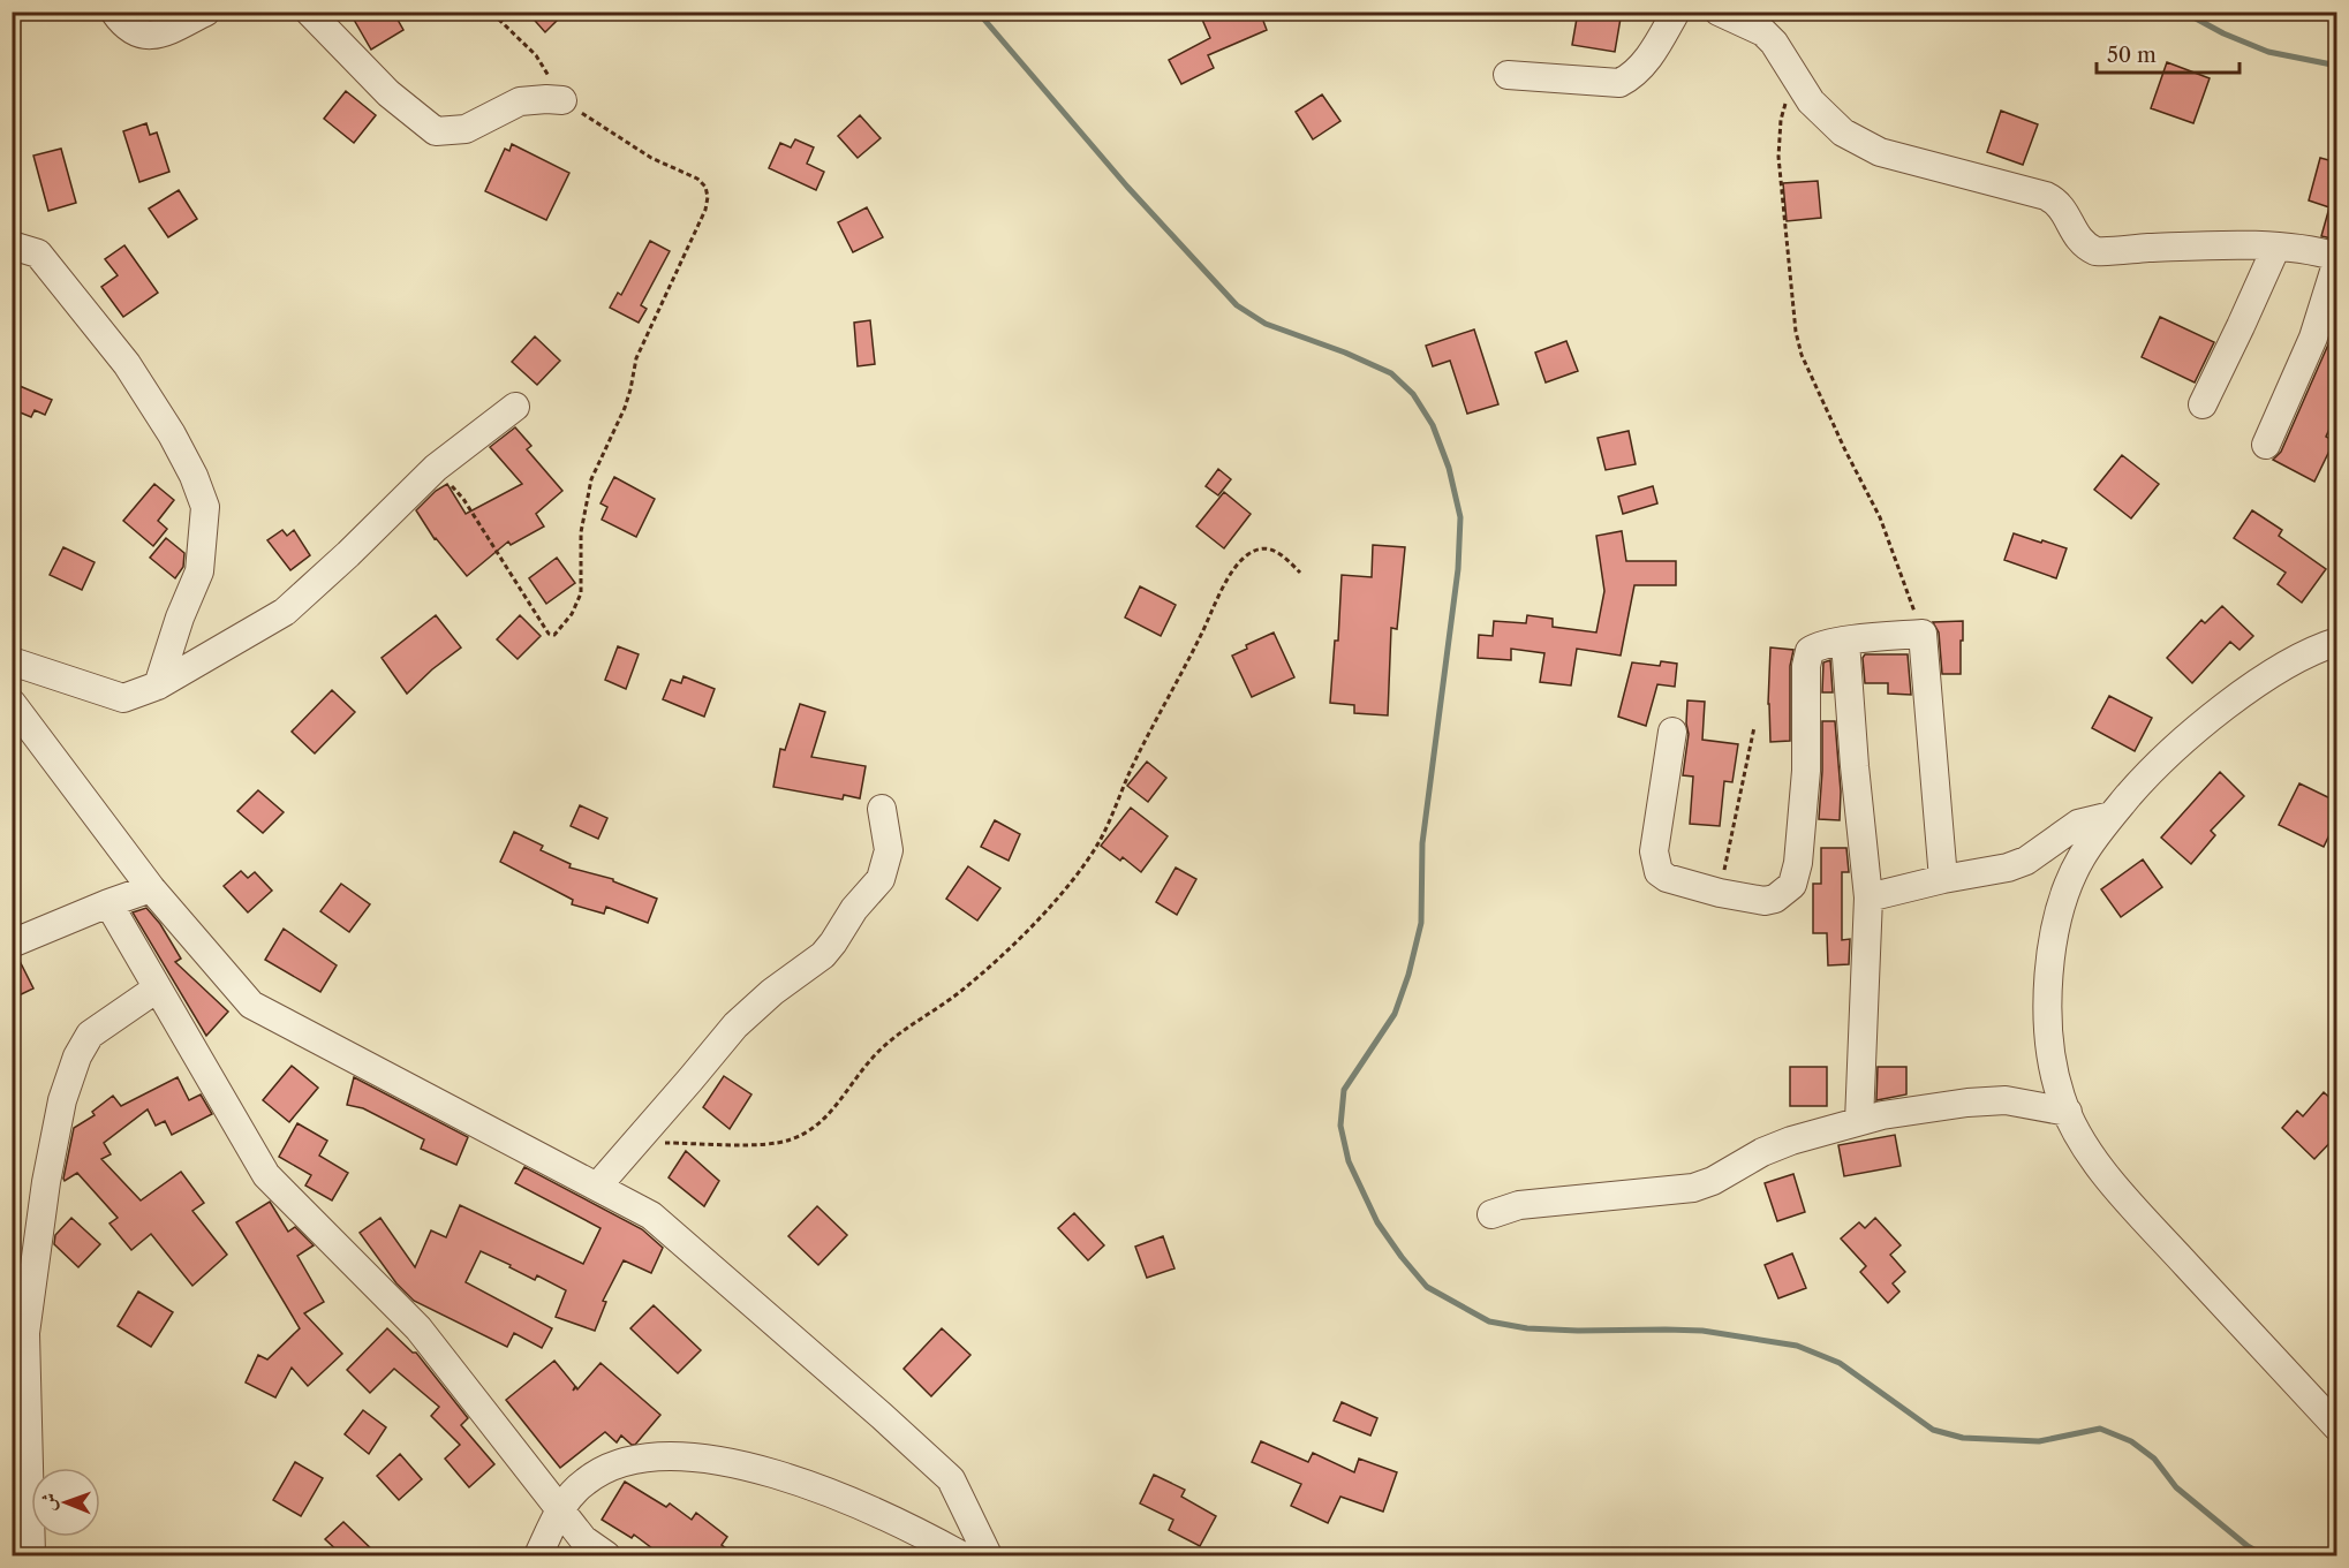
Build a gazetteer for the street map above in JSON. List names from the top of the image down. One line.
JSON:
{"scale_bar":"50 m","north":"left"}
